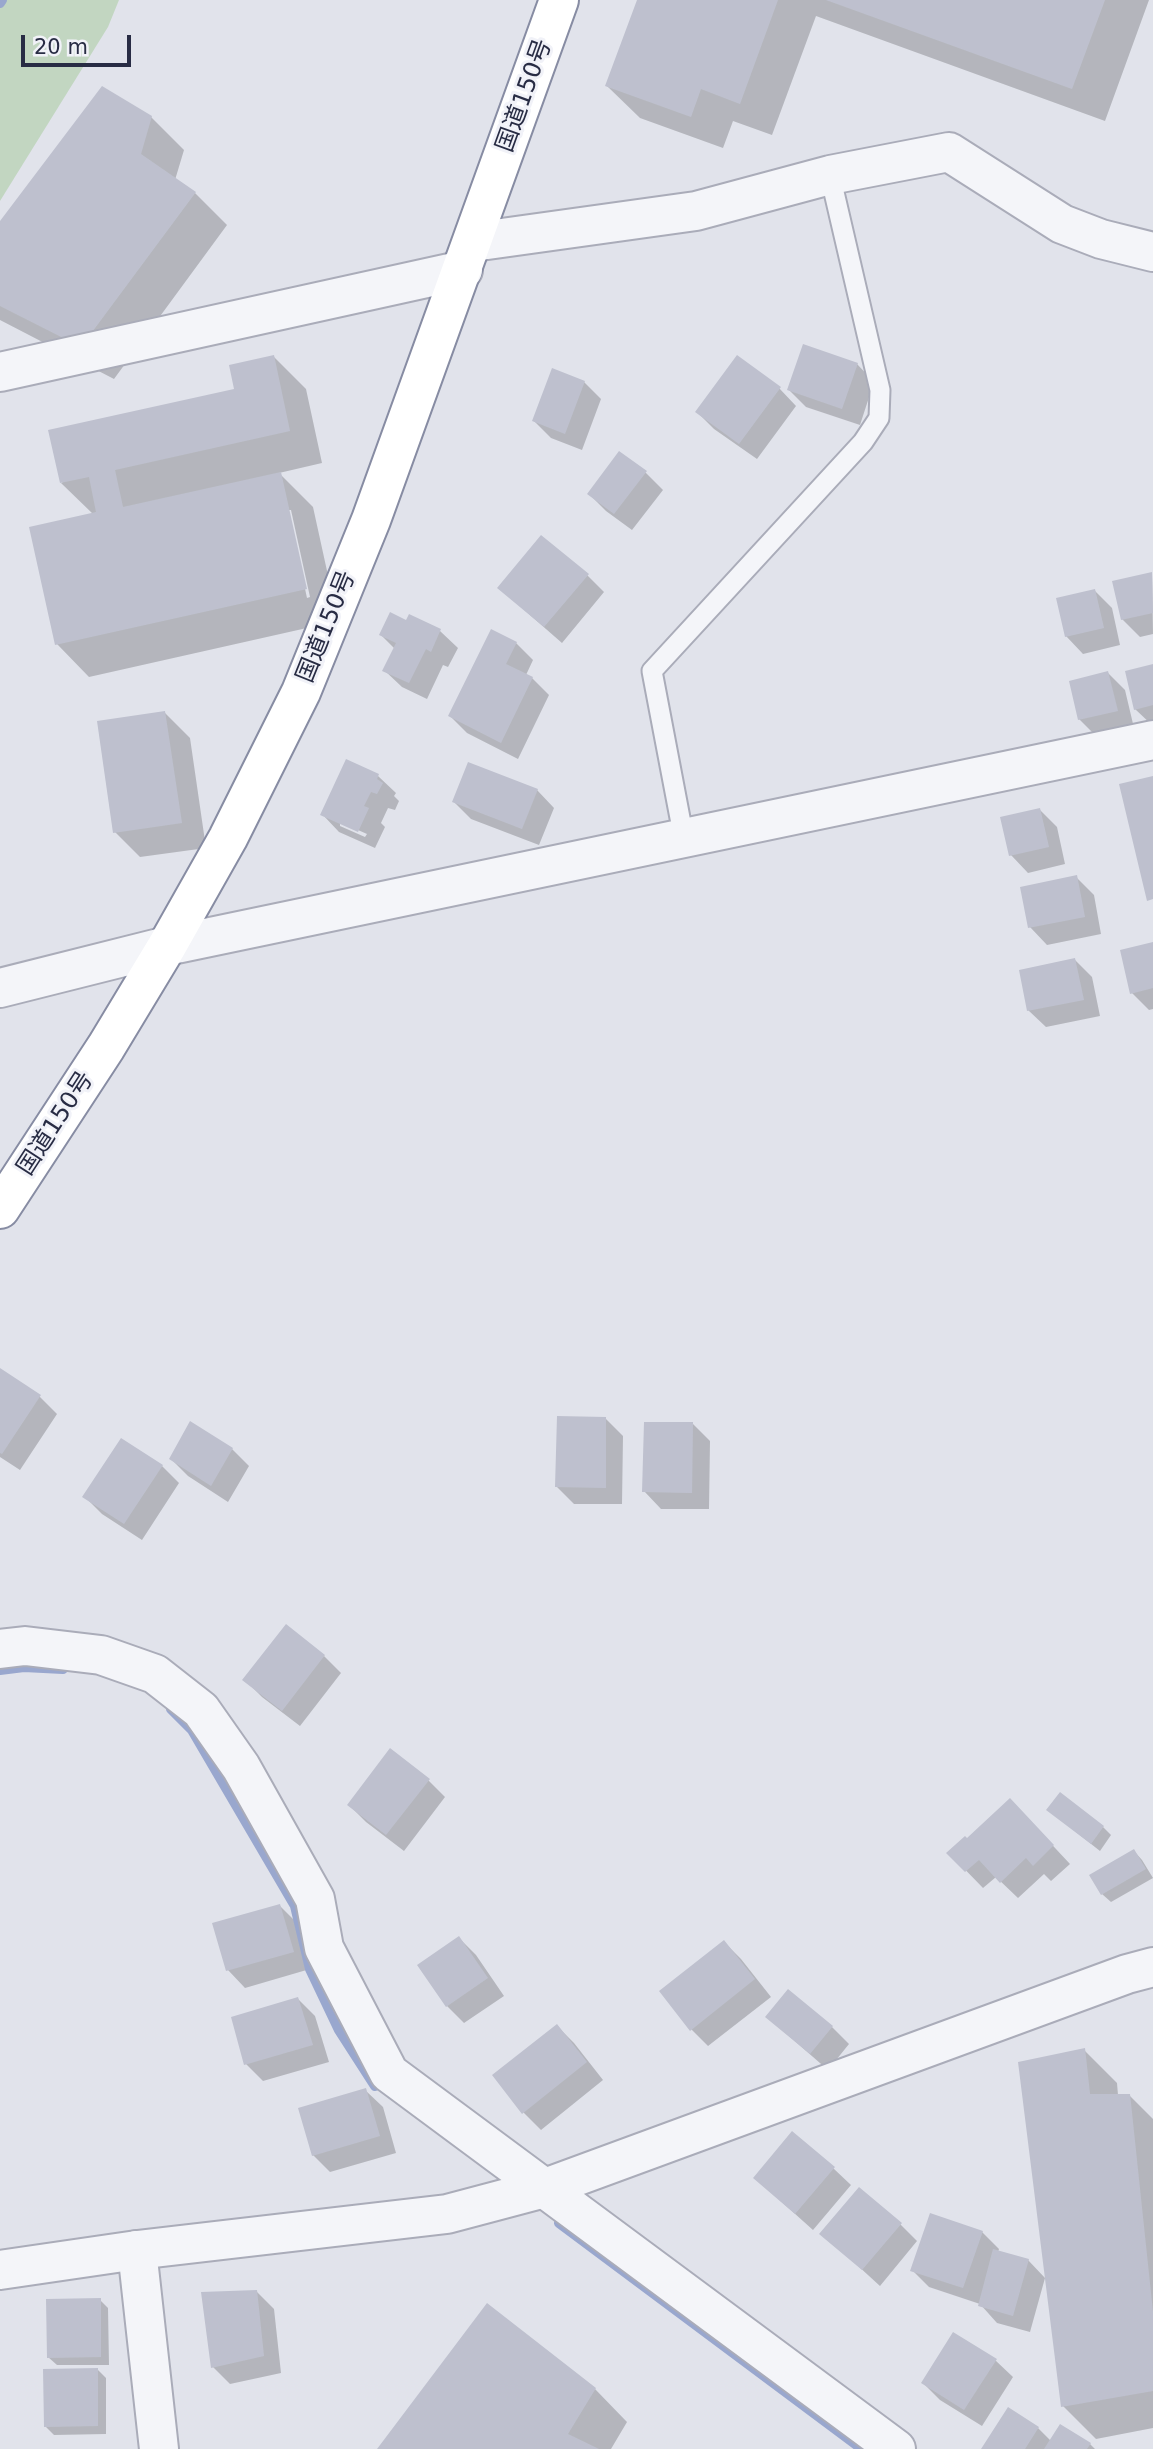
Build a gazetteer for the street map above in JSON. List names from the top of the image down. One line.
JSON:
{"streets":{"highway":["国道150号"]},"scale_bar":"20 m"}
